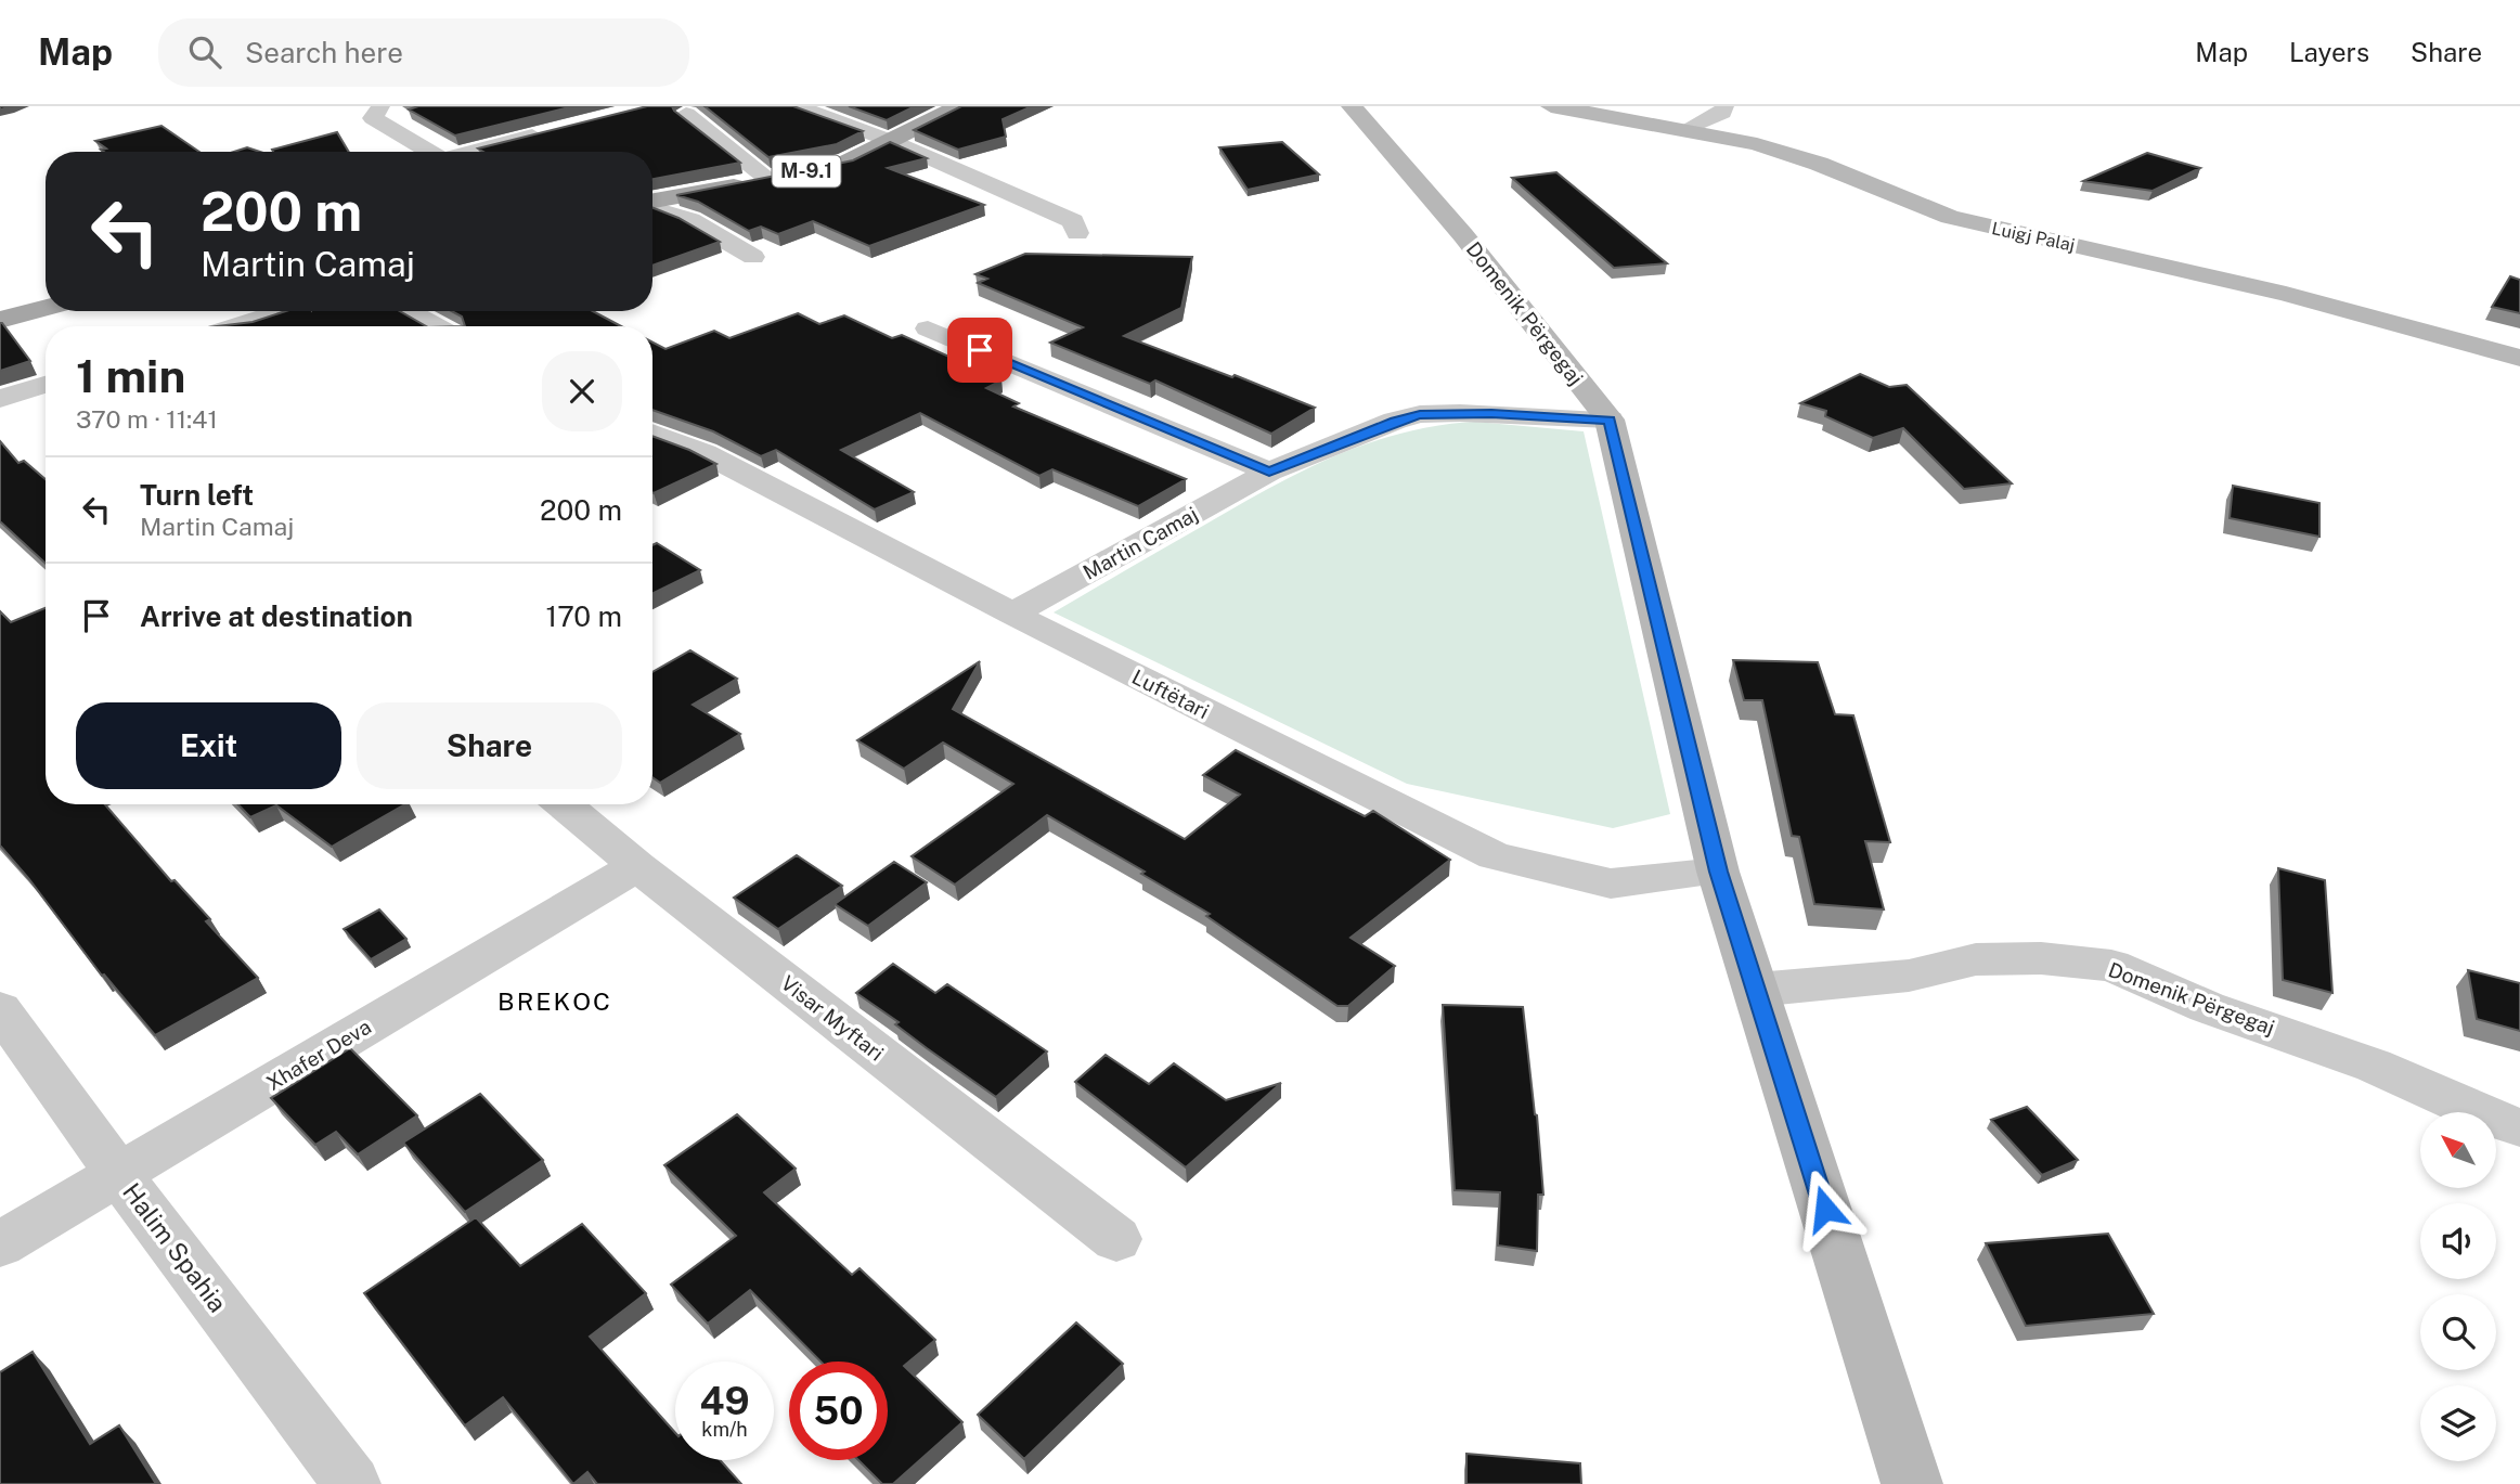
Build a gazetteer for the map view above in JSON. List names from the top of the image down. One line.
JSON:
{"streets":{"main road":["M-9.1","Luigj Palaj","Domenik Përgegaj"],"street":["Martin Camaj","Luftëtari","Visar Myftari","Xhafer Deva","Halim Spahia"]},"crossings":[["Domenik Përgegaj","Martin Camaj"],["Domenik Përgegaj","Luftëtari"],["Martin Camaj","Luftëtari"],["Visar Myftari","Xhafer Deva"],["Xhafer Deva","Halim Spahia"]],"districts":["BREKOC"],"north":"top left","page":{"header":"Map","search":"Search here","nav":["Map","Layers","Share"],"turn":["200 m","Martin Camaj"],"heading":["1 min","370 m · 11:41"],"list":[{"name":"Turn left","note":"Martin Camaj","value":"200 m"},{"name":"Arrive at destination","value":"170 m"}],"buttons":["Exit","Share"],"speed":"49 km/h","limit":"50"}}
